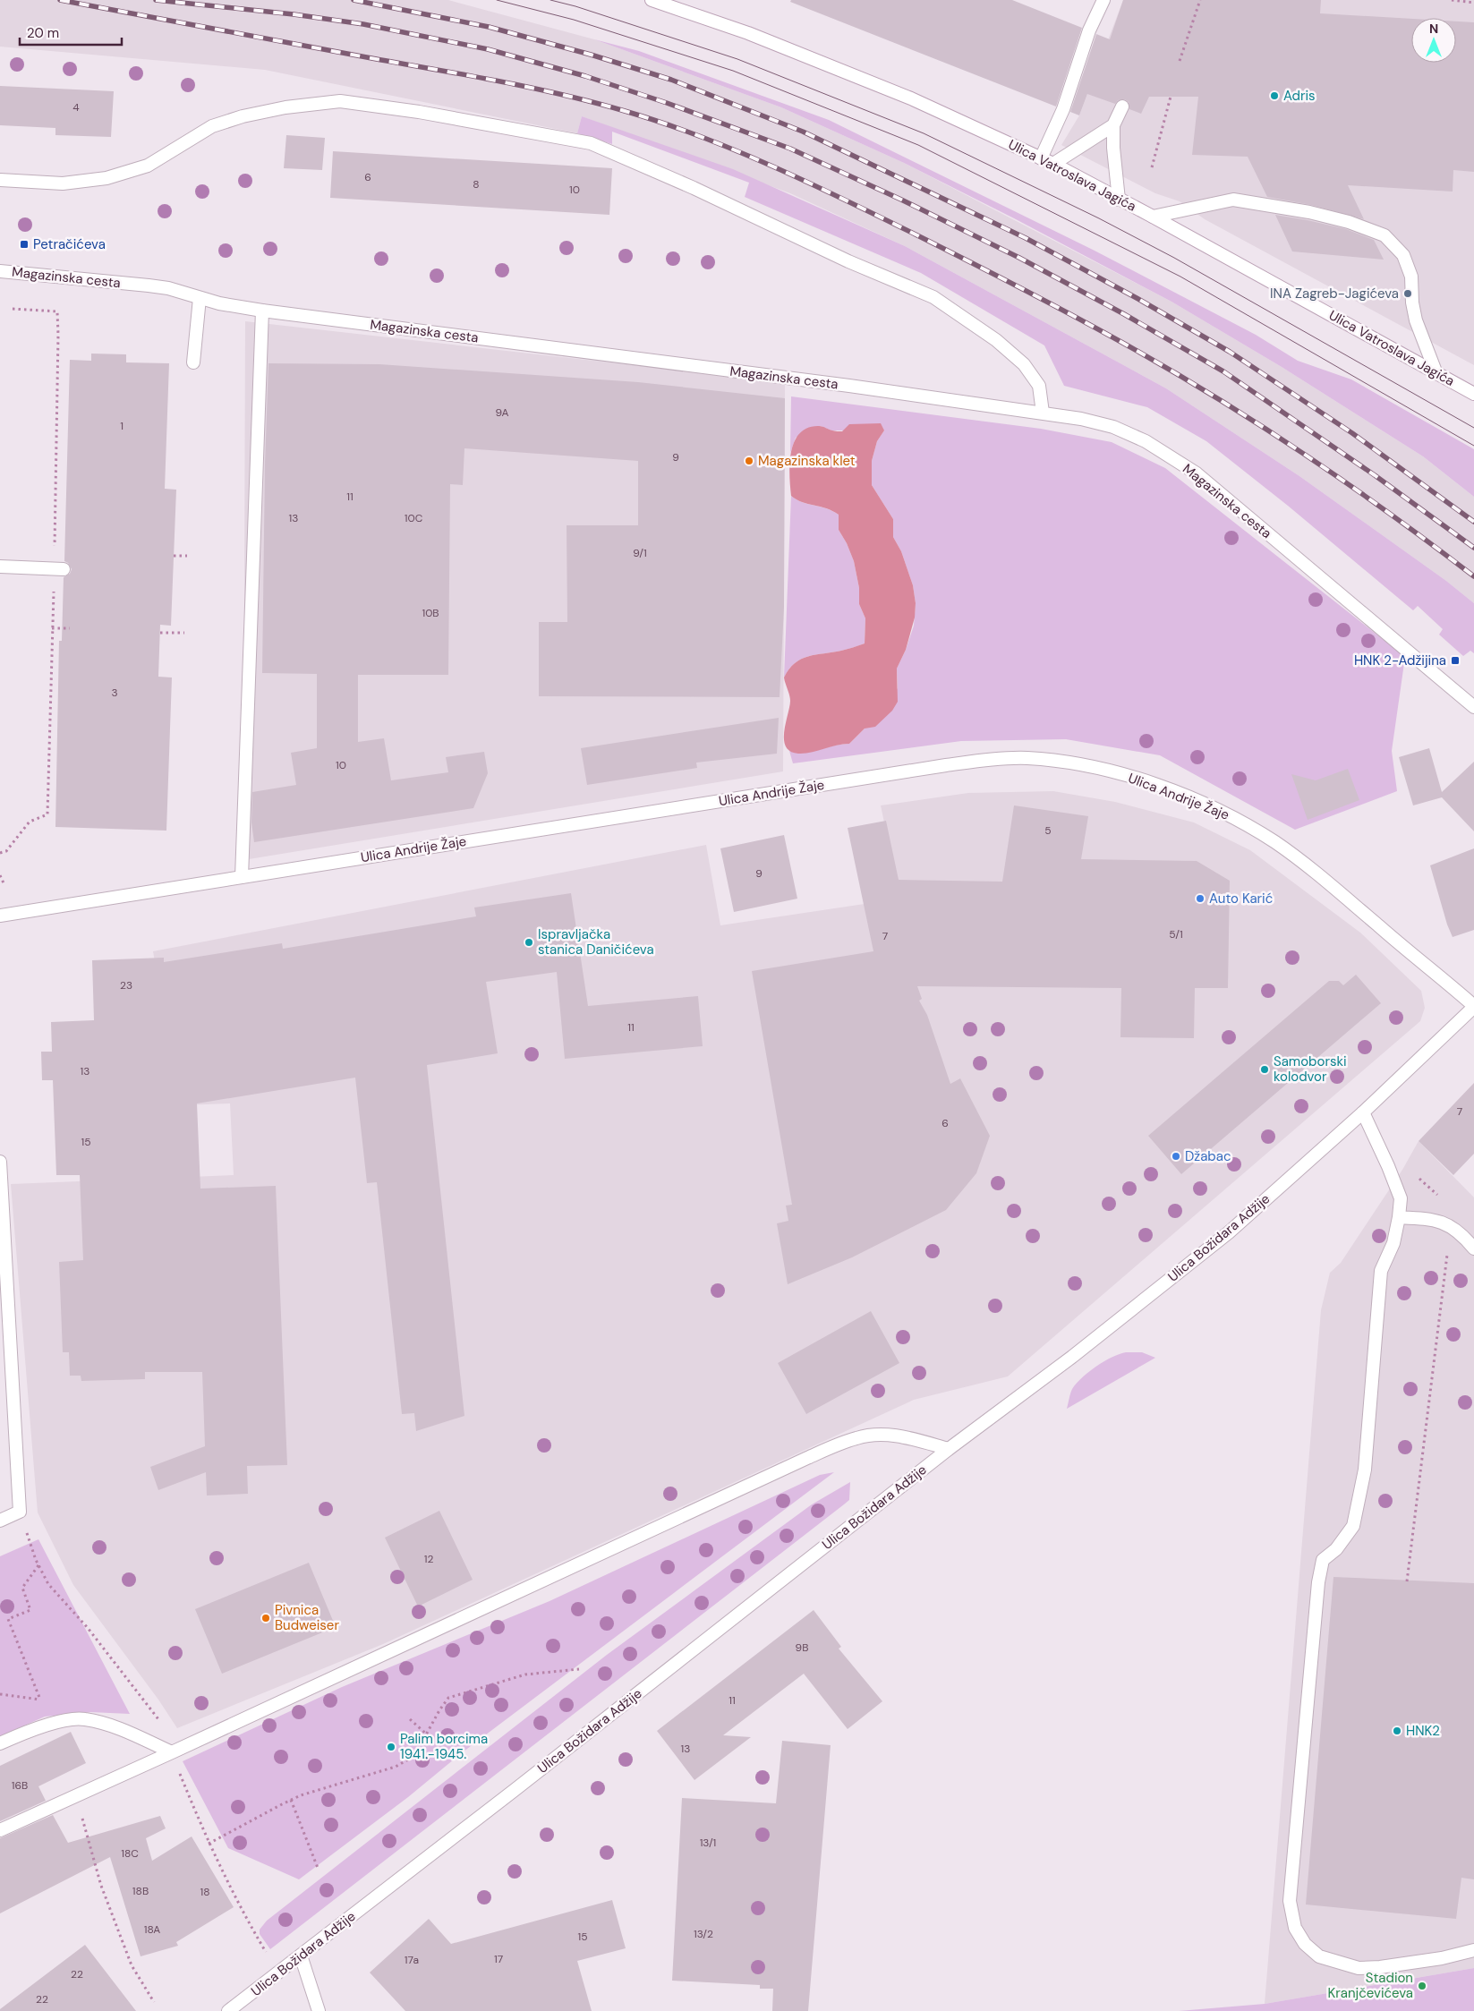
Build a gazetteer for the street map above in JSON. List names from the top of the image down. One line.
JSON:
{"streets":{"street":["Ulica Vatroslava Jagića","Magazinska cesta","Ulica Andrije Žaje","Ulica Božidara Adžije"]},"crossings":[["Ulica Andrije Žaje","Ulica Božidara Adžije"]],"places":{"other":["Adris","INA Zagreb-Jagićeva","Magazinska klet","Auto Karić","Ispravljačka stanica Daničićeva","Samoborski kolodvor","Džabac","Pivnica Budweiser","HNK2","Palim borcima 1941.-1945.","Stadion Kranjčevićeva"],"transit":["Petračićeva","HNK 2-Adžijina"]},"house_numbers":["4","6","8","10","9A","1","9","11","13","10C","9/1","10B","3","10","5","9","5/1","7","23","11","13","7","6","15","12","9B","11","13","16B","13/1","18C","18B","18","18A","13/2","15","17","17a","22","22"],"scale_bar":"20 m","north":"top"}
